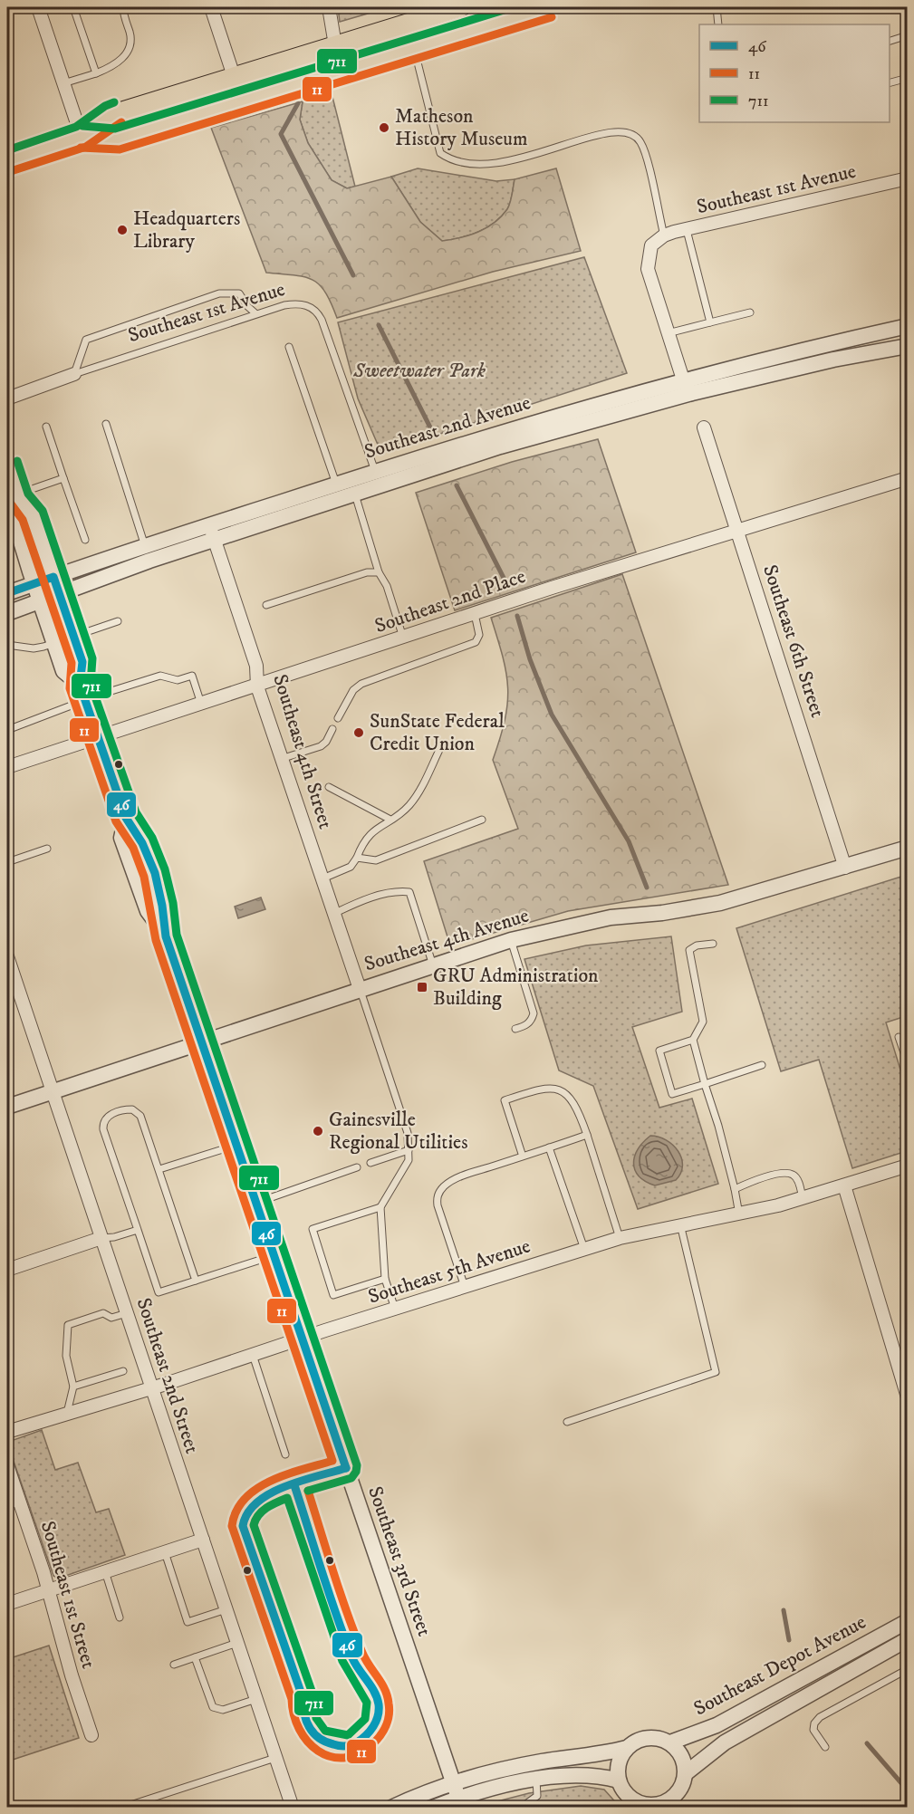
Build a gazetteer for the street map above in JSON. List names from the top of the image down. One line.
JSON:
{"streets":{"street":["Southeast 1st Avenue","Southeast 2nd Avenue","Southeast 2nd Place","Southeast 6th Street","Southeast 4th Street","Southeast 4th Avenue","Southeast 5th Avenue","Southeast 2nd Street","Southeast 3rd Street","Southeast 1st Street","Southeast Depot Avenue"]},"crossings":[["Southeast 1st Avenue","Southeast 2nd Avenue"],["Southeast 2nd Avenue","Southeast 4th Street"],["Southeast 2nd Avenue","Southeast 3rd Street"],["Southeast 2nd Place","Southeast 6th Street"],["Southeast 2nd Place","Southeast 4th Street"],["Southeast 2nd Place","Southeast 3rd Street"],["Southeast 6th Street","Southeast 4th Avenue"],["Southeast 4th Street","Southeast 4th Avenue"],["Southeast 4th Avenue","Southeast 2nd Street"],["Southeast 4th Avenue","Southeast 3rd Street"],["Southeast 5th Avenue","Southeast 2nd Street"],["Southeast 5th Avenue","Southeast 3rd Street"]],"parks":["Sweetwater Park"],"places":{"other":["Matheson History Museum","Headquarters Library","SunState Federal Credit Union","Gainesville Regional Utilities"],"transit":["GRU Administration Building"]},"lines":["transit line 711","transit line 11","transit line 46"],"legend":["46","11","711"]}
